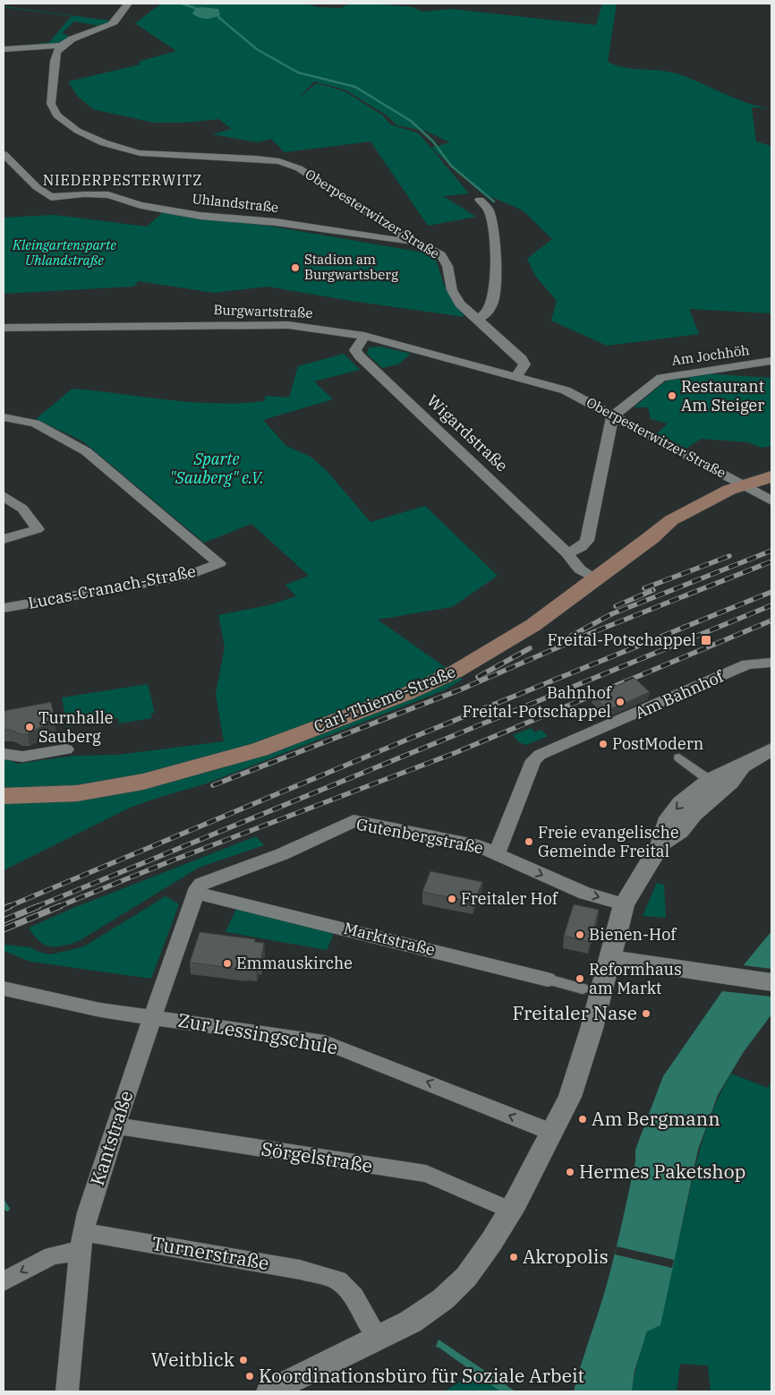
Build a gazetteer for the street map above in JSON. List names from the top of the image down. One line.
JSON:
{"streets":{"main road":["Carl-Thieme-Straße"],"street":["Uhlandstraße","Oberpesterwitzer Straße","Burgwartstraße","Am Jochhöh","Wigardstraße","Lucas-Cranach-Straße","Am Bahnhof","Gutenbergstraße","Marktstraße","Zur Lessingschule","Kantstraße","Sörgelstraße","Turnerstraße"]},"crossings":[["Uhlandstraße","Oberpesterwitzer Straße"],["Oberpesterwitzer Straße","Burgwartstraße"],["Oberpesterwitzer Straße","Am Jochhöh"],["Oberpesterwitzer Straße","Carl-Thieme-Straße"],["Burgwartstraße","Wigardstraße"],["Wigardstraße","Carl-Thieme-Straße"],["Am Bahnhof","Gutenbergstraße"],["Gutenbergstraße","Marktstraße"],["Gutenbergstraße","Kantstraße"],["Marktstraße","Kantstraße"],["Zur Lessingschule","Kantstraße"],["Kantstraße","Sörgelstraße"],["Kantstraße","Turnerstraße"]],"one_way":["Zur Lessingschule"],"districts":["NIEDERPESTERWITZ"],"parks":["Kleingartensparte Uhlandstraße","Sparte \"Sauberg\" e.V."],"places":{"other":["Stadion am Burgwartsberg","Restaurant Am Steiger","Bahnhof Freital-Potschappel","Turnhalle Sauberg","PostModern","Freie evangelische Gemeinde Freital","Freitaler Hof","Bienen-Hof","Emmauskirche","Reformhaus am Markt","Freitaler Nase","Am Bergmann","Hermes Paketshop","Akropolis","Weitblick","Koordinationsbüro für Soziale Arbeit"],"transit":["Freital-Potschappel"]}}
